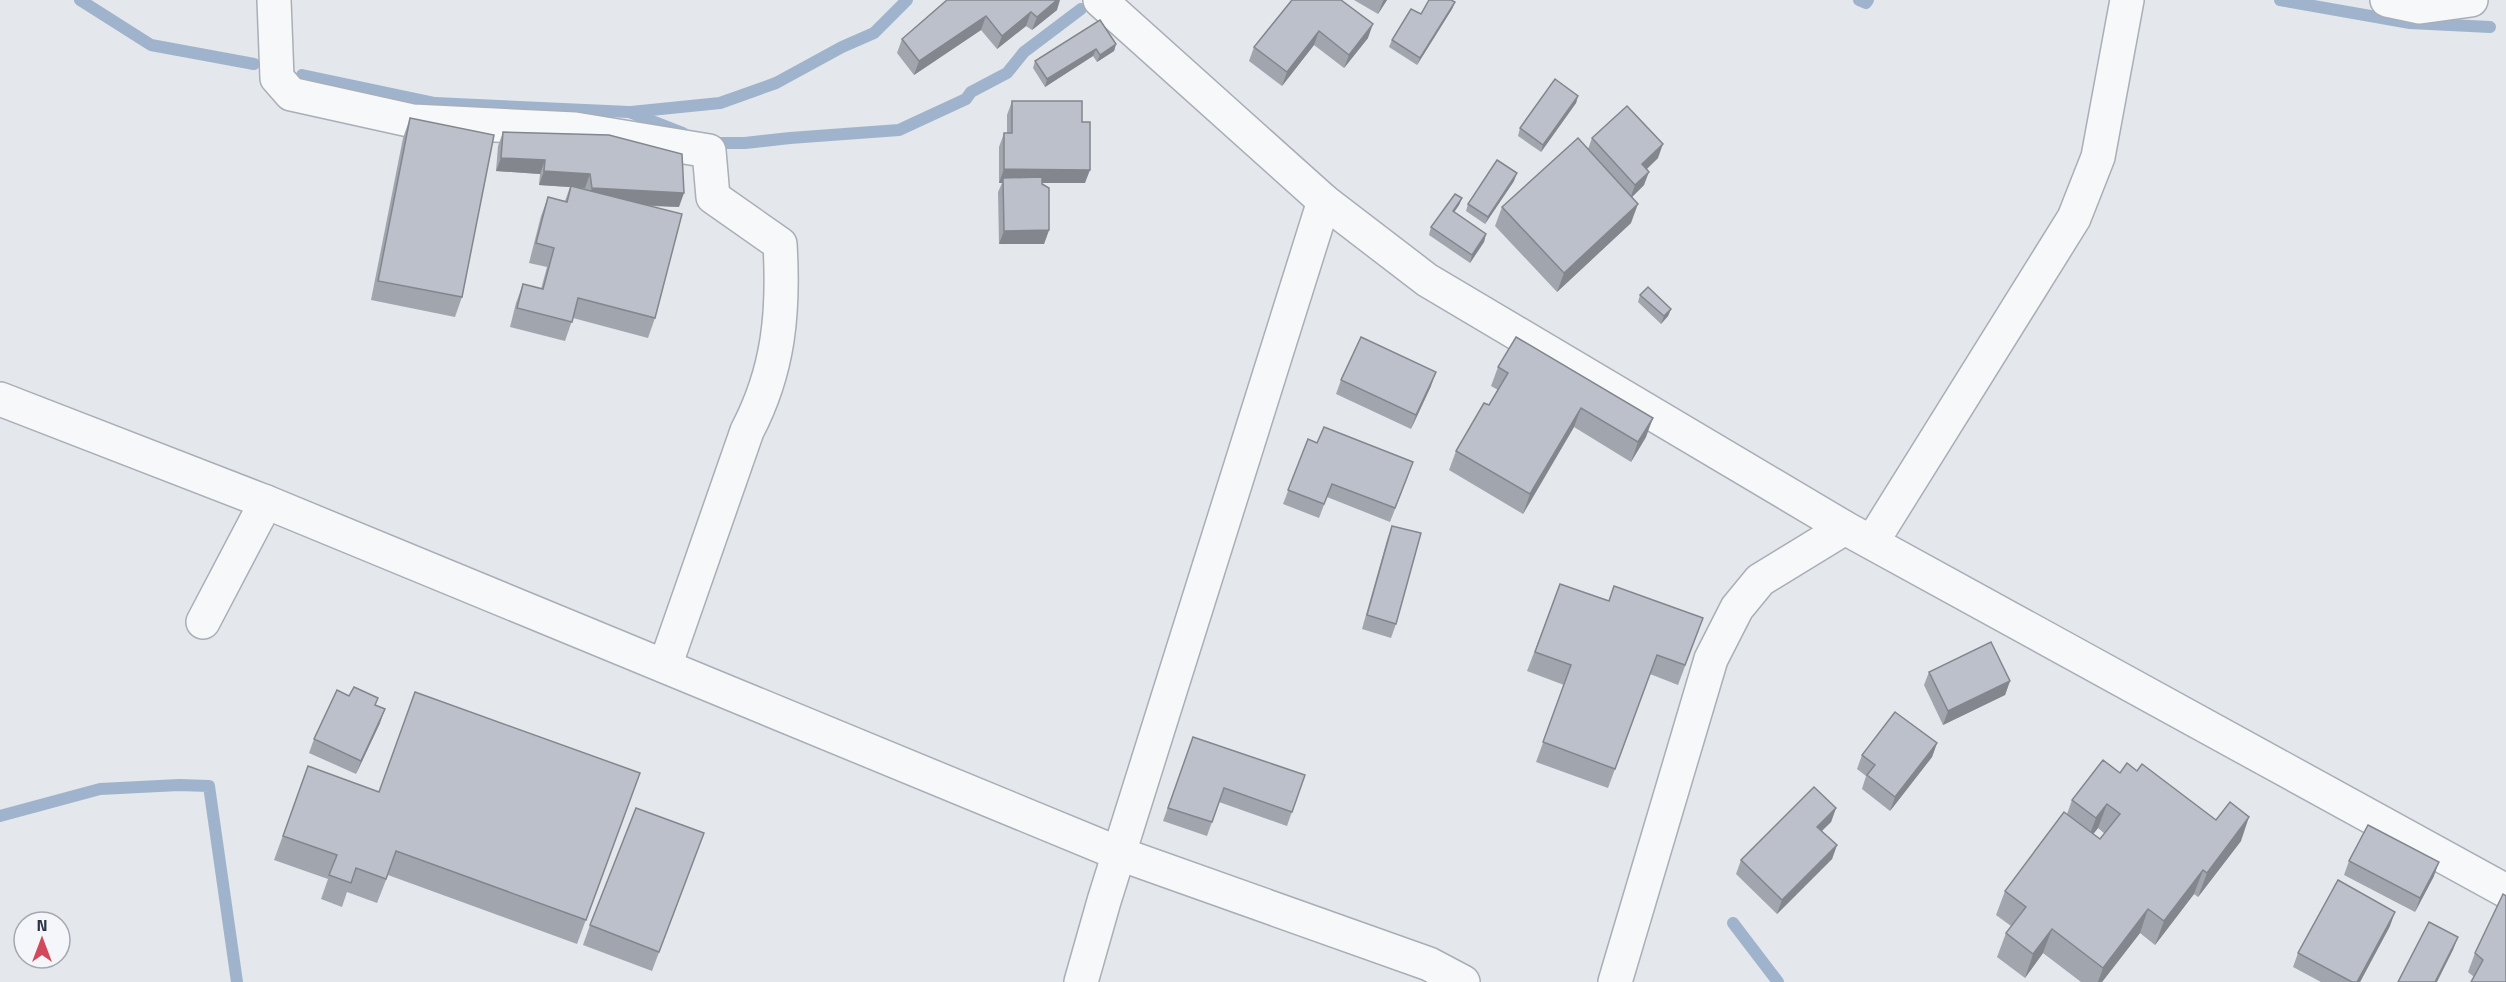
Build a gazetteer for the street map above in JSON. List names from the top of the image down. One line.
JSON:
{"north":"top"}
